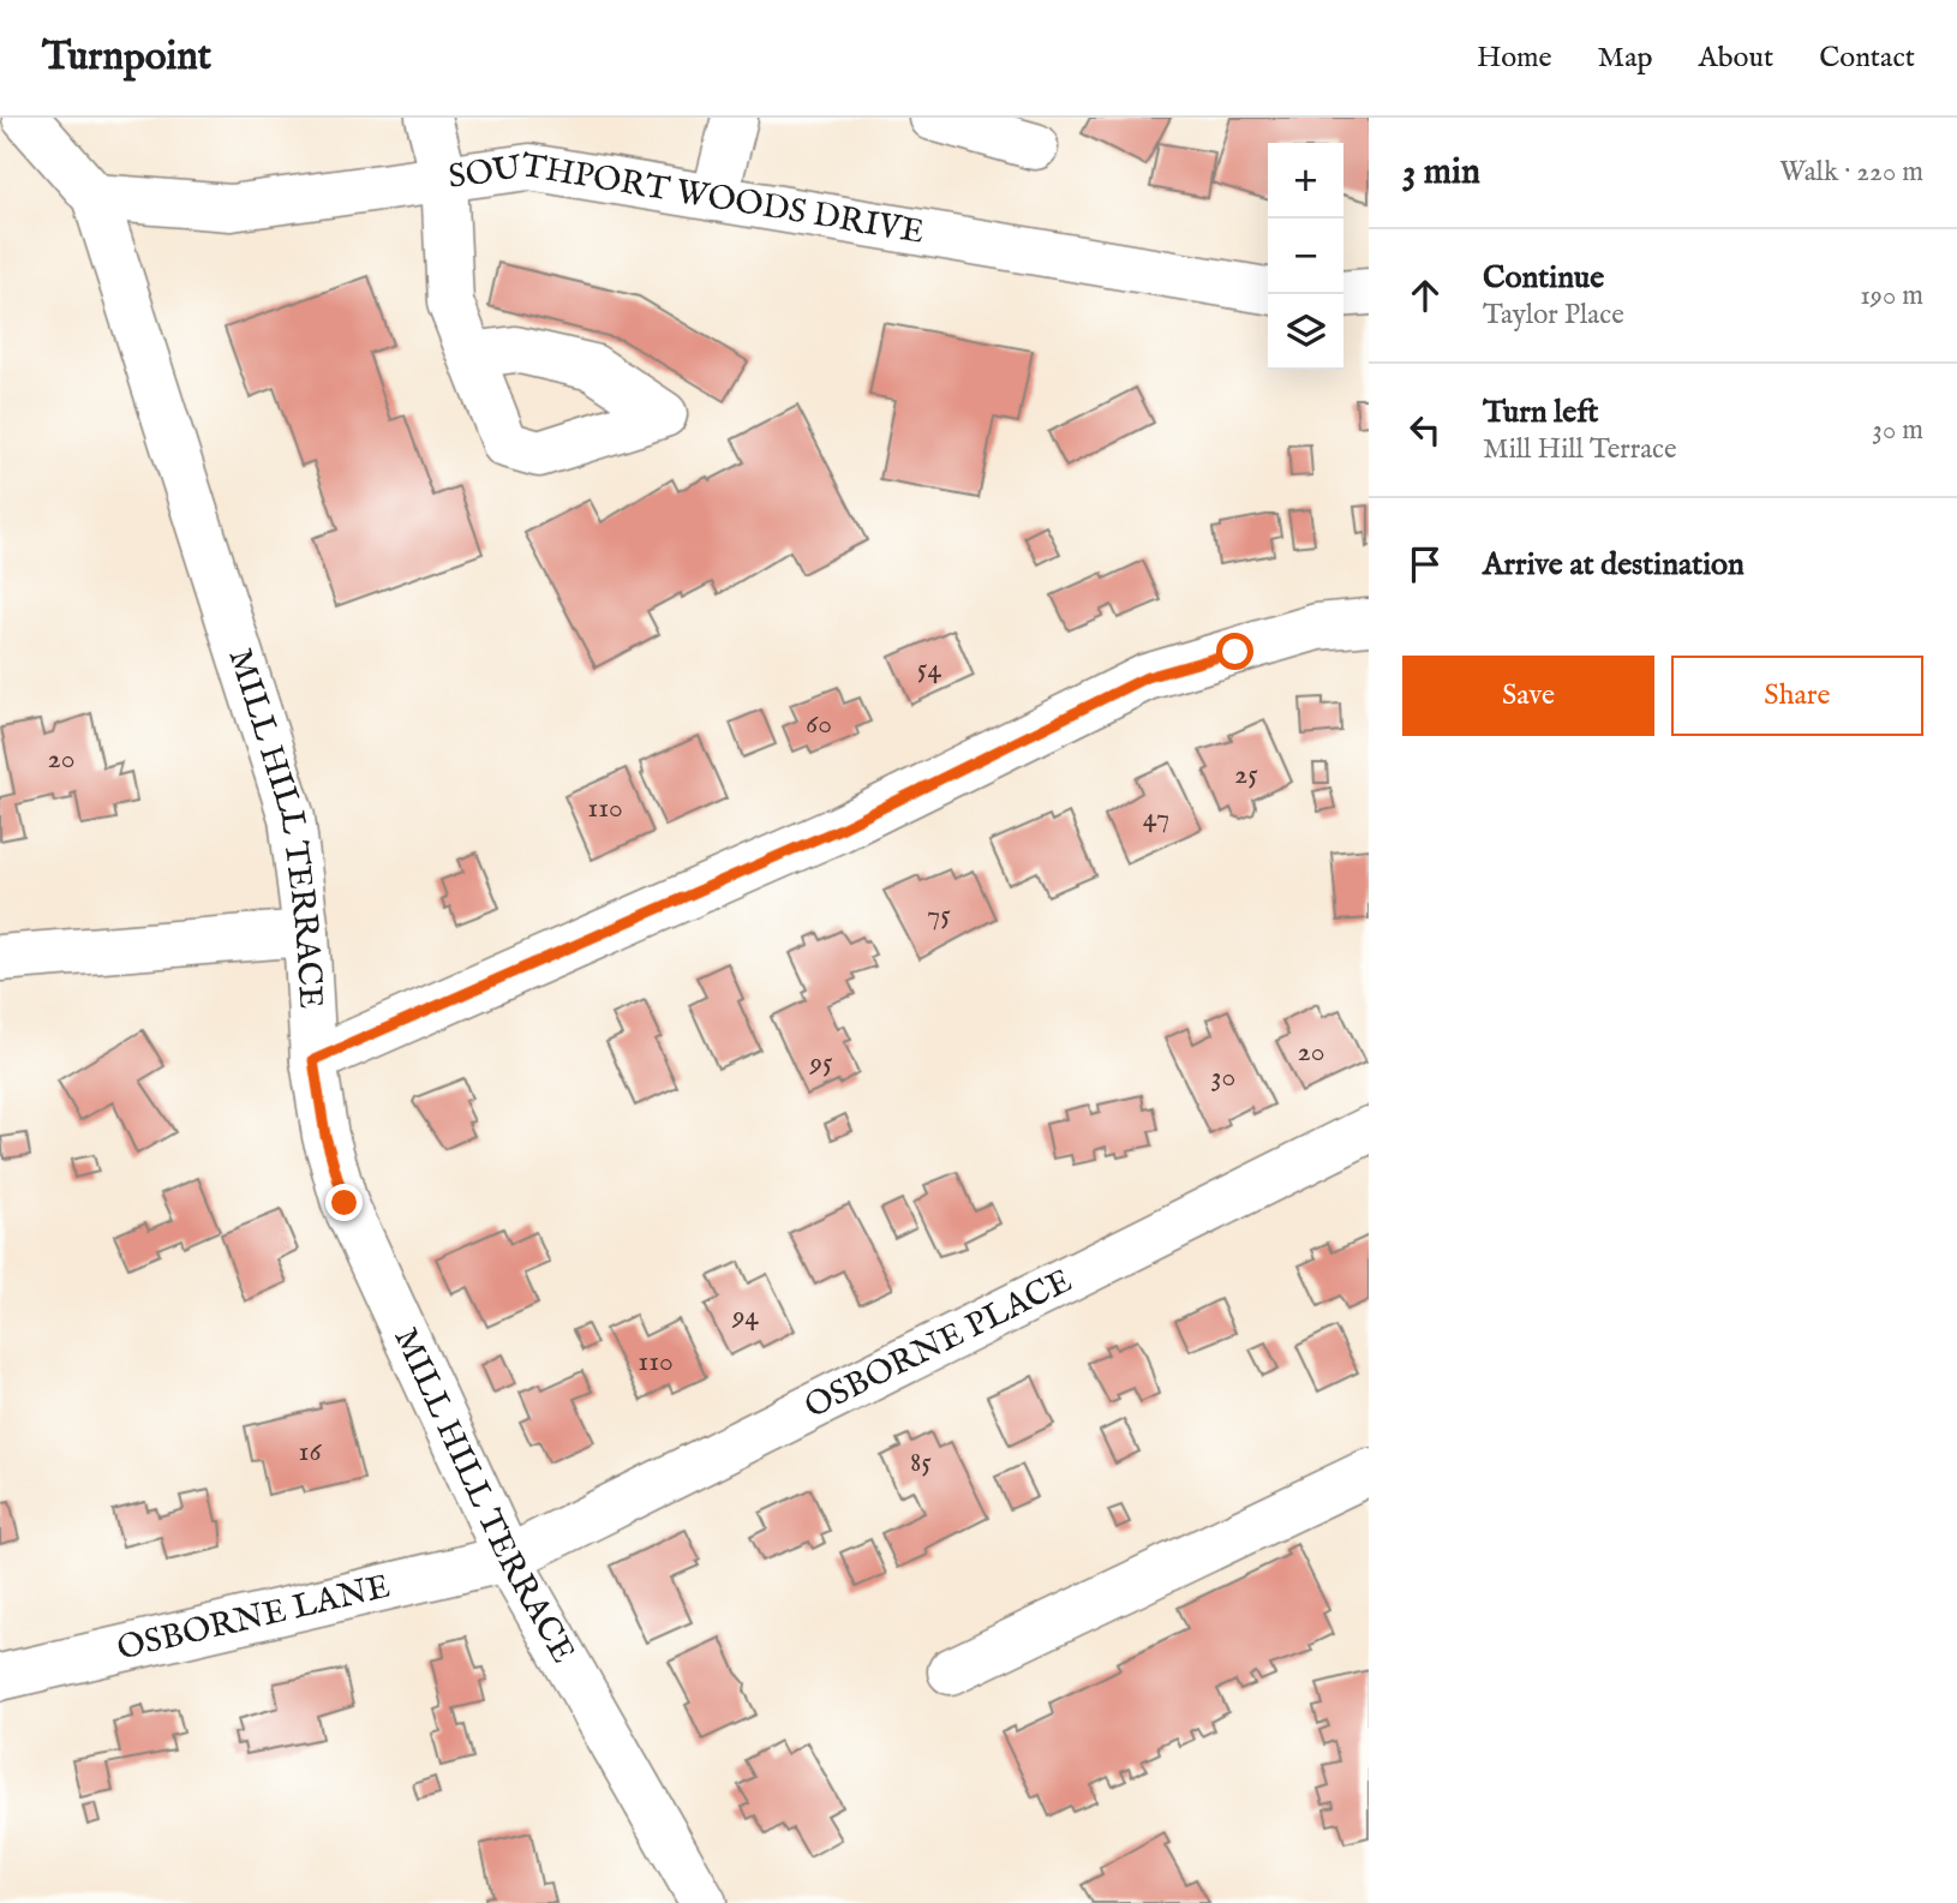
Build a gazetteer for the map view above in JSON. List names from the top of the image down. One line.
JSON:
{"streets":{"street":["SOUTHPORT WOODS DRIVE","MILL HILL TERRACE","OSBORNE PLACE","OSBORNE LANE"]},"crossings":[["SOUTHPORT WOODS DRIVE","MILL HILL TERRACE"],["MILL HILL TERRACE","OSBORNE PLACE"],["MILL HILL TERRACE","OSBORNE LANE"],["OSBORNE PLACE","OSBORNE LANE"]],"house_numbers":["54","60","20","25","110","47","75","20","95","30","94","110","16","85"],"page":{"header":"Turnpoint","nav":["Home","Map","About","Contact"],"heading":["3 min","Walk · 220 m"],"map_buttons":["+","−"],"list":[["Continue","Taylor Place","190 m"],["Turn left","Mill Hill Terrace","30 m"],"Arrive at destination"],"buttons":["Save","Share"]}}
